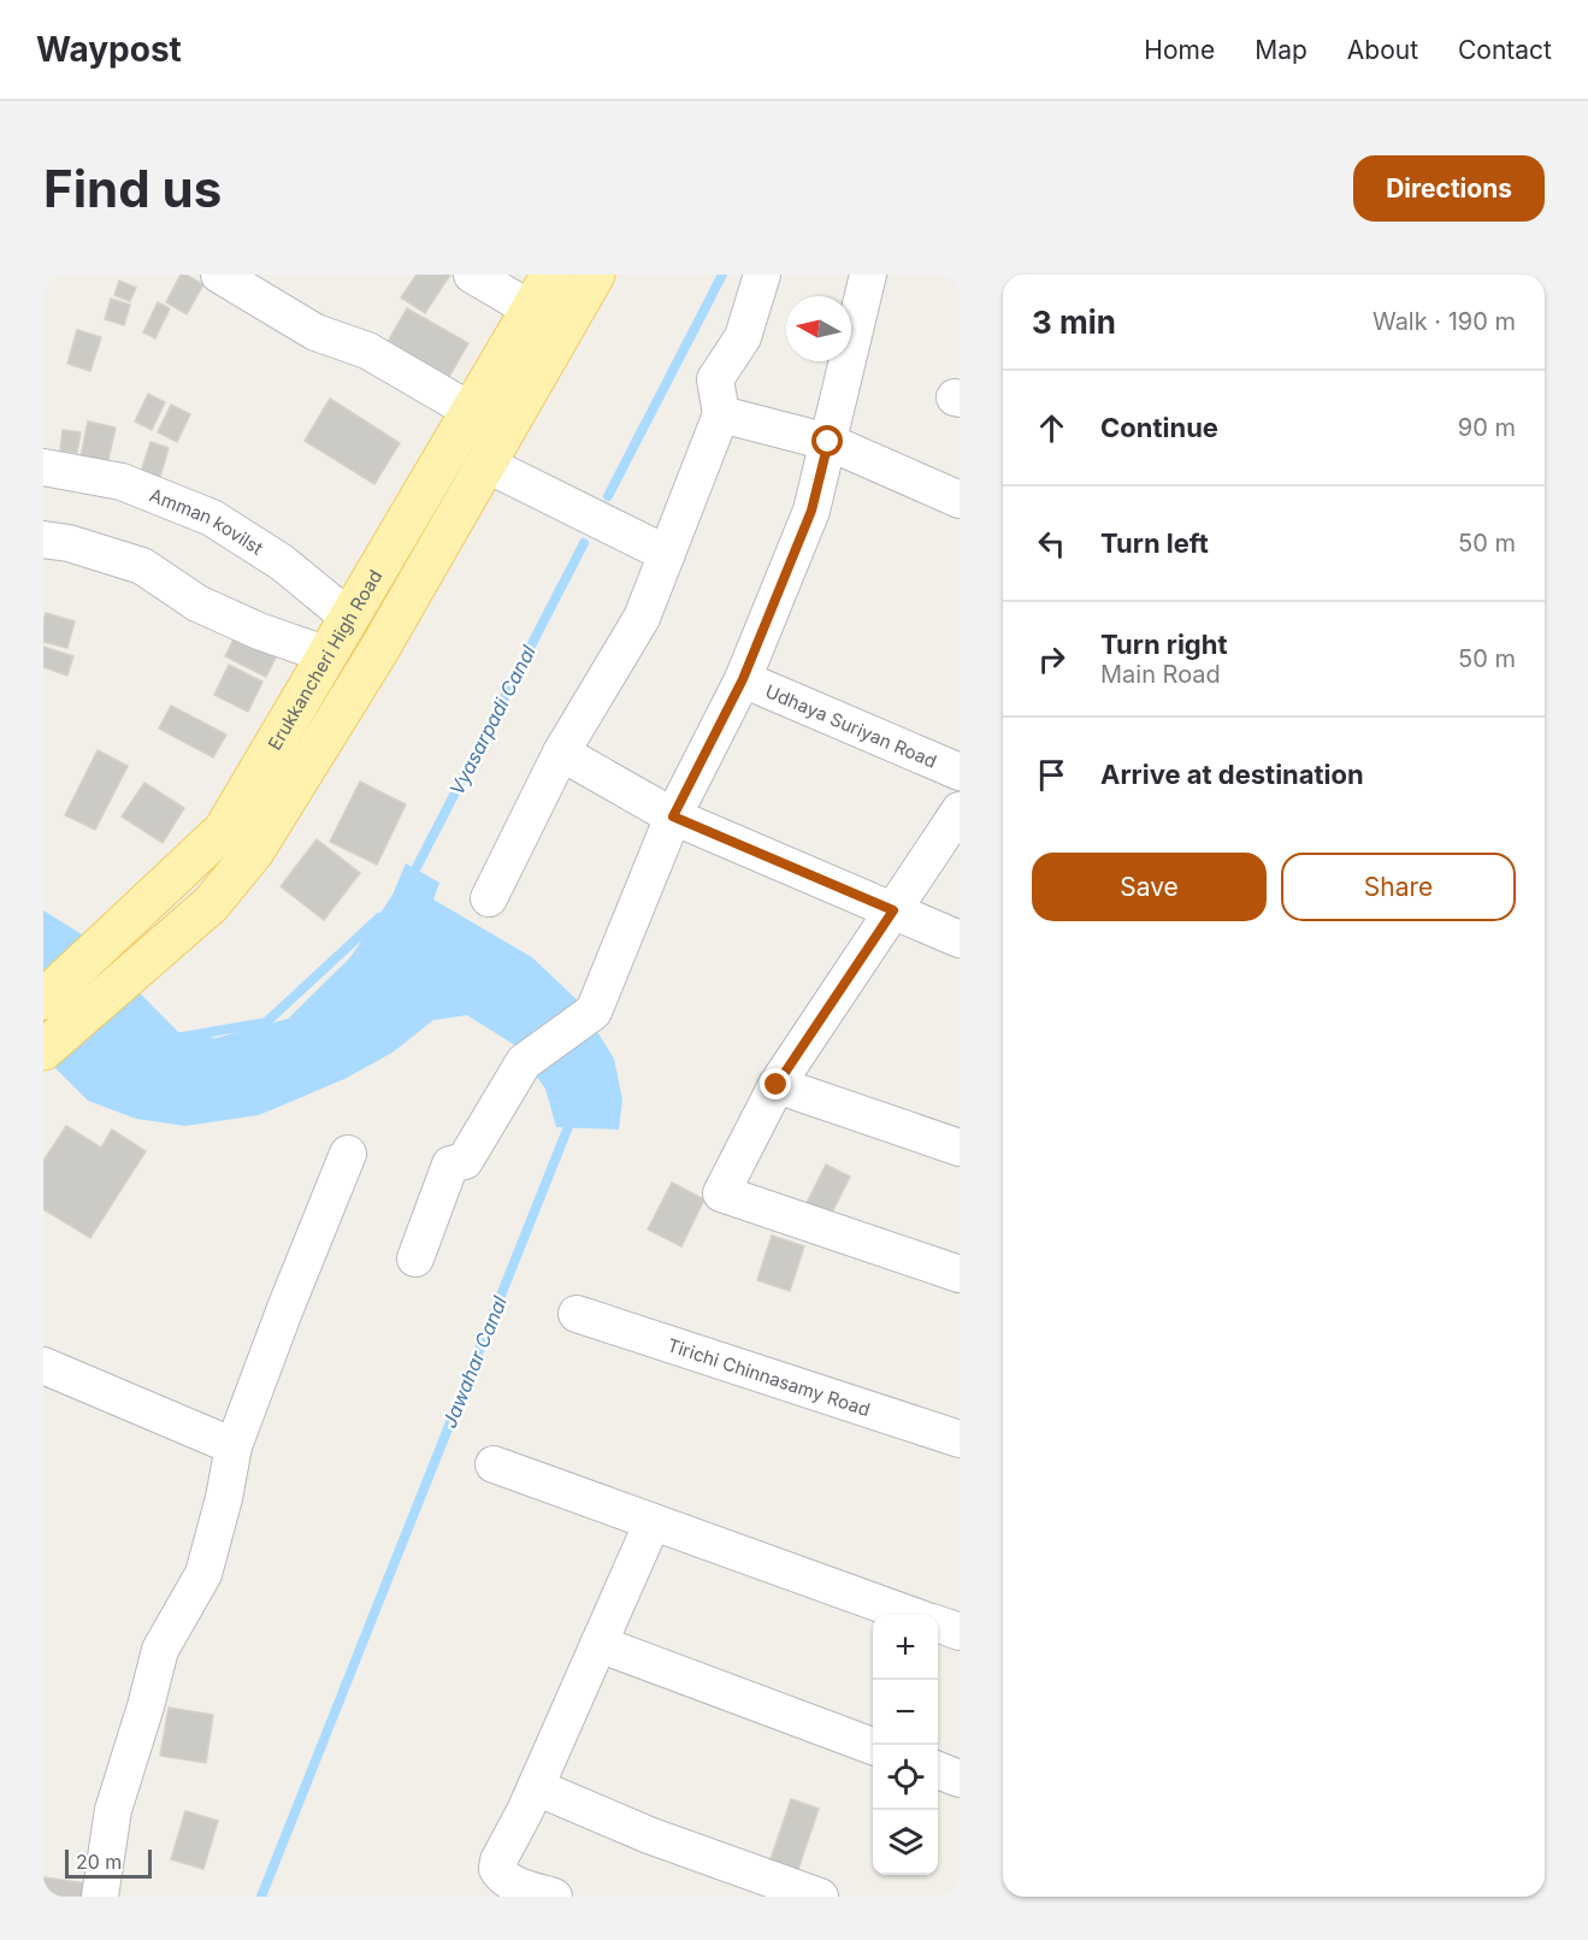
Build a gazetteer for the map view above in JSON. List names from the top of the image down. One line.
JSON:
{"streets":{"main road":["Erukkancheri High Road"],"street":["Amman kovilst","Udhaya Suriyan Road","Tirichi Chinnasamy Road"]},"crossings":[["Amman kovilst","Erukkancheri High Road"]],"water":["Vyasarpadi Canal","Jawahar Canal"],"scale_bar":"20 m","north":"left","page":{"header":"Waypost","nav":["Home","Map","About","Contact"],"buttons":["Directions",["Save","Share"]],"title":"Find us","heading":["3 min","Walk · 190 m"],"list":[["Continue","90 m"],["Turn left","50 m"],["Turn right","Main Road","50 m"],"Arrive at destination"],"map_buttons":["+","−"],"scale":"20 m"}}
